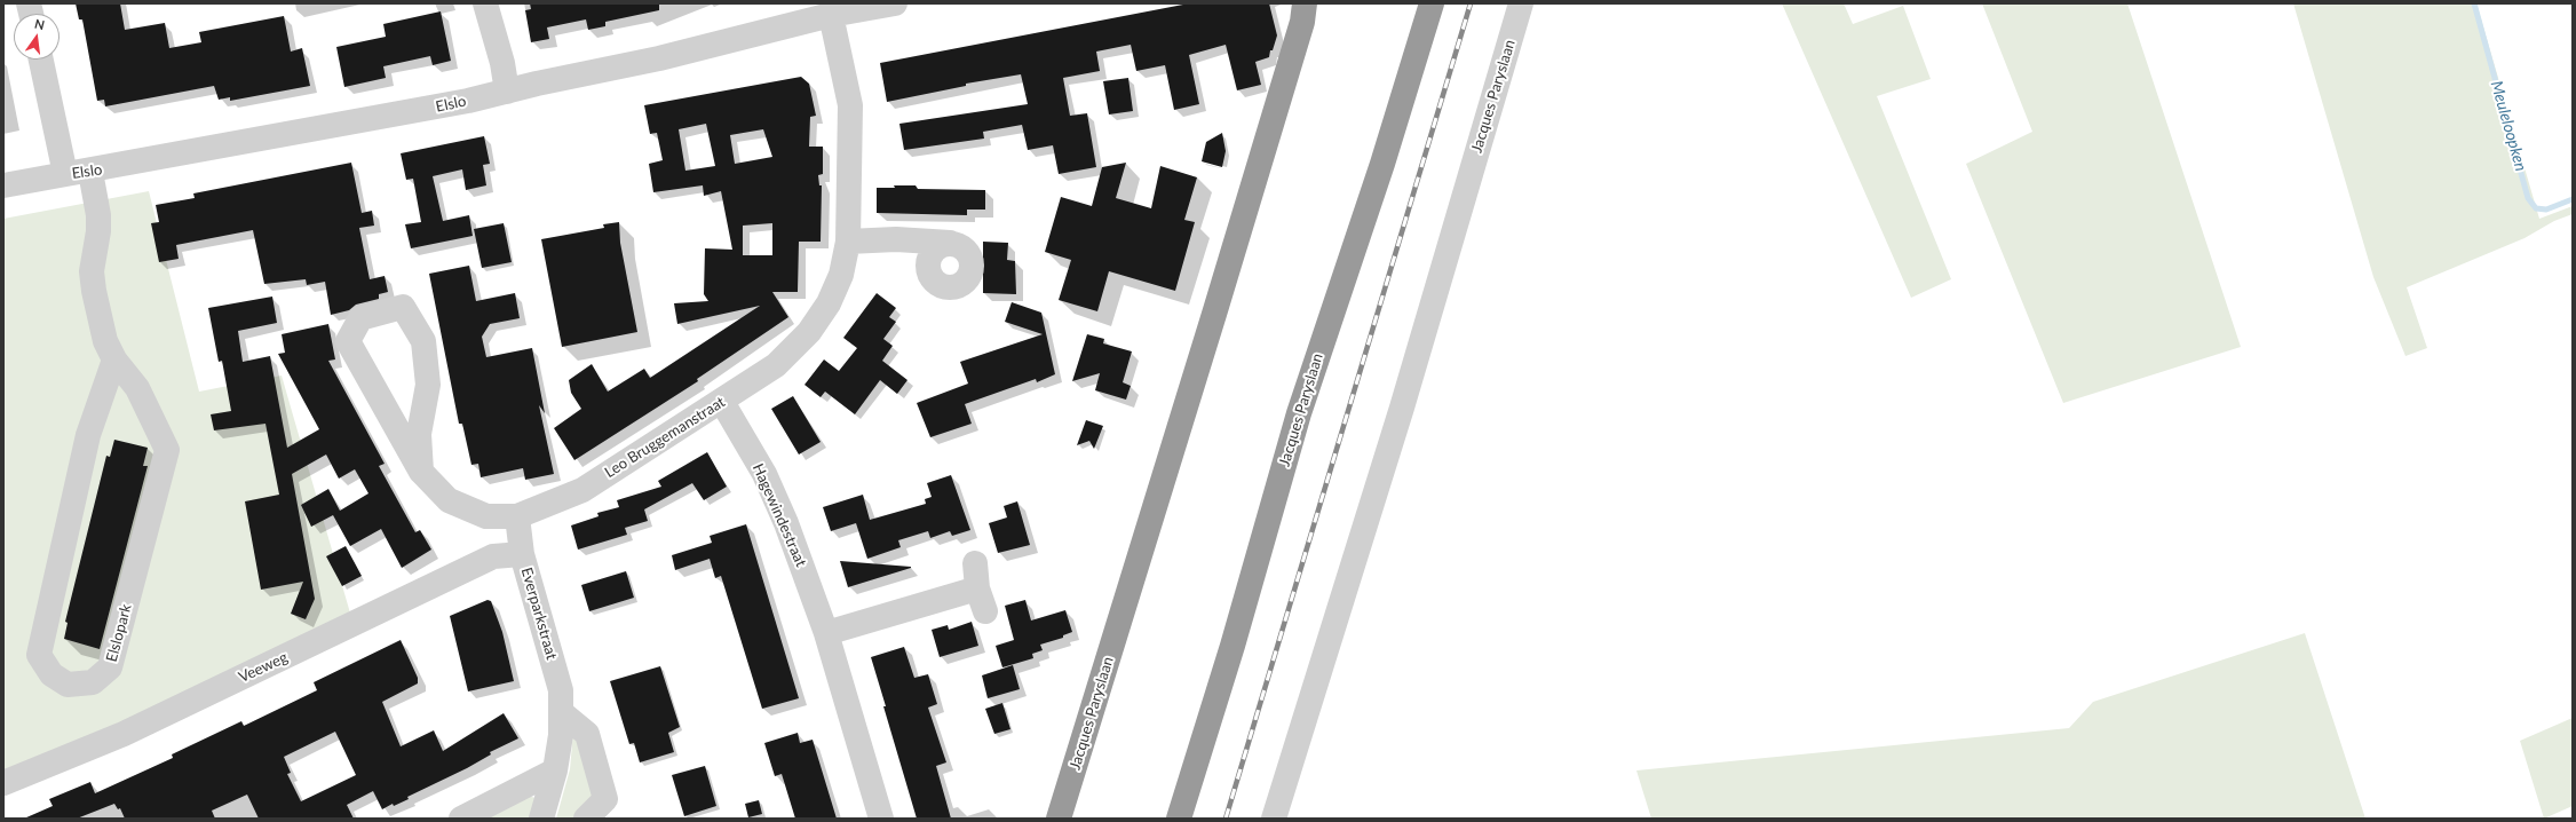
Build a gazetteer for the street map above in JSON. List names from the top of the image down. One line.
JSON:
{"streets":{"highway":["Jacques Paryslaan"],"street":["Elslo","Leo Bruggemanstraat","Hagewindestraat","Everparkstraat","Elslopark","Veeweg"]},"crossings":[["Elslo","Leo Bruggemanstraat"],["Elslo","Elslopark"],["Leo Bruggemanstraat","Hagewindestraat"],["Leo Bruggemanstraat","Everparkstraat"],["Everparkstraat","Veeweg"]],"water":["Meuleloopken"],"north":"top"}
